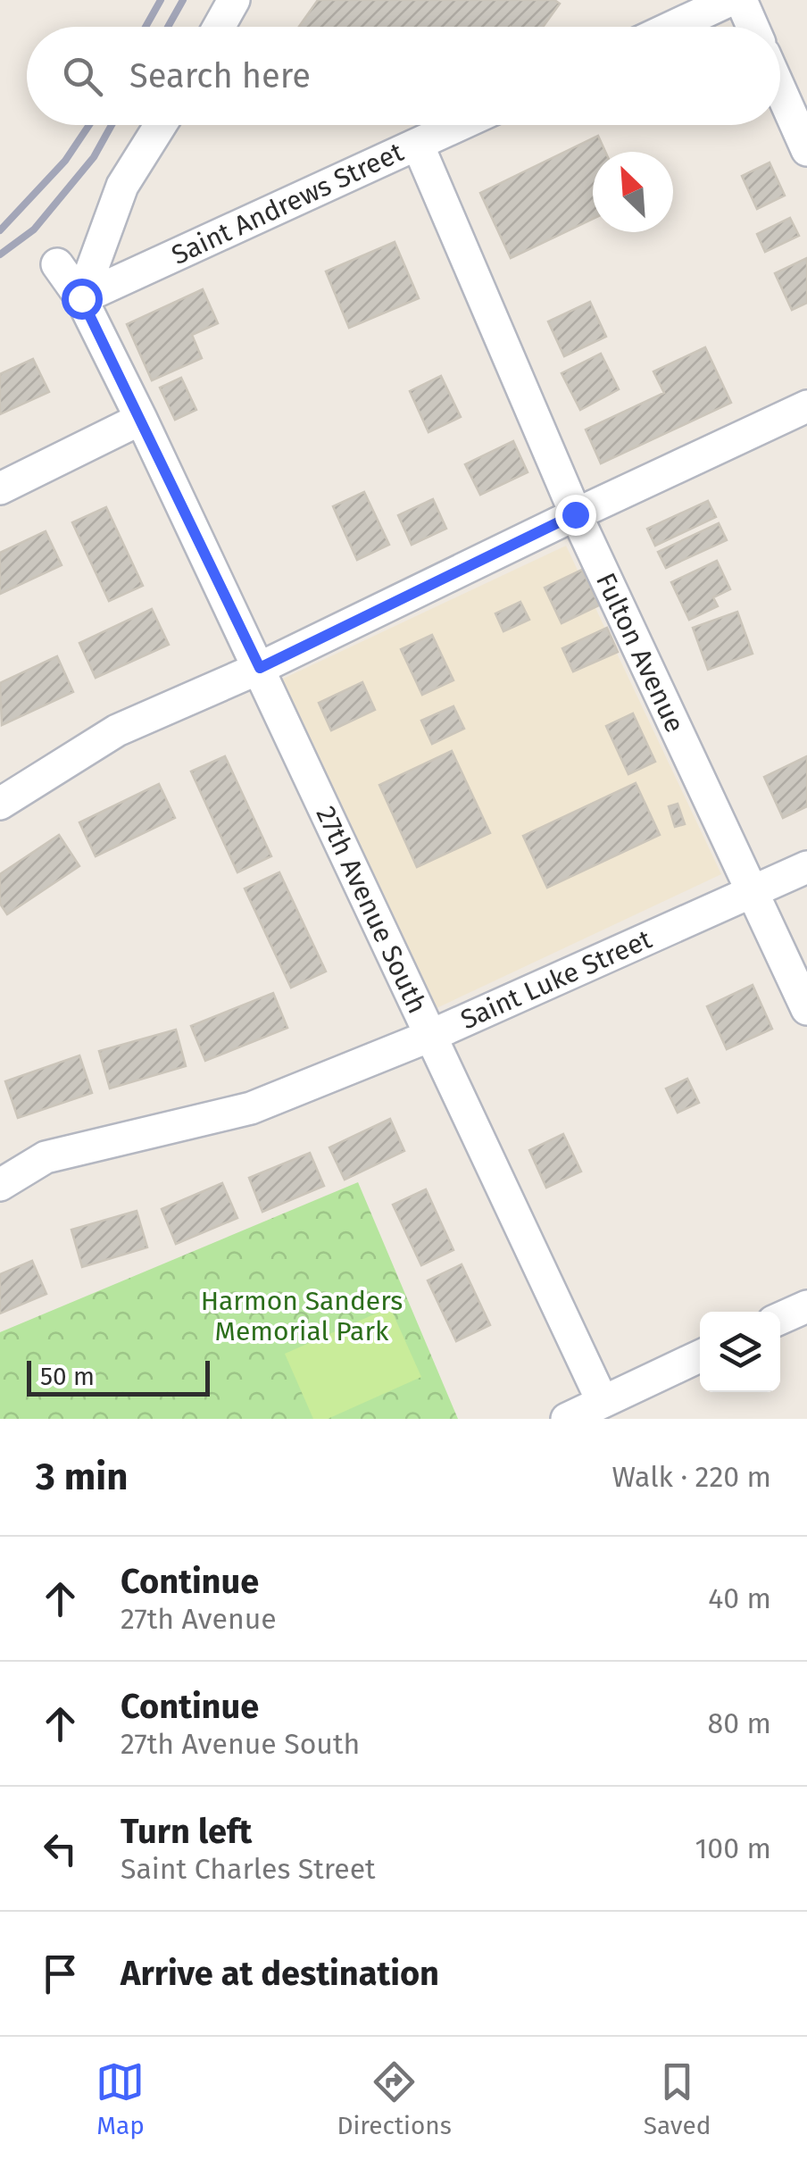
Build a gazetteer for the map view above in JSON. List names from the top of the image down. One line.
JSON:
{"streets":{"street":["Saint Andrews Street","Fulton Avenue","27th Avenue South","Saint Luke Street"]},"crossings":[["Saint Andrews Street","Fulton Avenue"],["Saint Andrews Street","27th Avenue South"],["Fulton Avenue","Saint Luke Street"],["27th Avenue South","Saint Luke Street"]],"parks":["Harmon Sanders Memorial Park"],"scale_bar":"50 m","north":"top left","page":{"search":"Search here","scale":"50 m","heading":["3 min","Walk · 220 m"],"list":[["Continue","27th Avenue","40 m"],["Continue","27th Avenue South","80 m"],["Turn left","Saint Charles Street","100 m"],"Arrive at destination"],"nav":["Map","Directions","Saved"]}}
